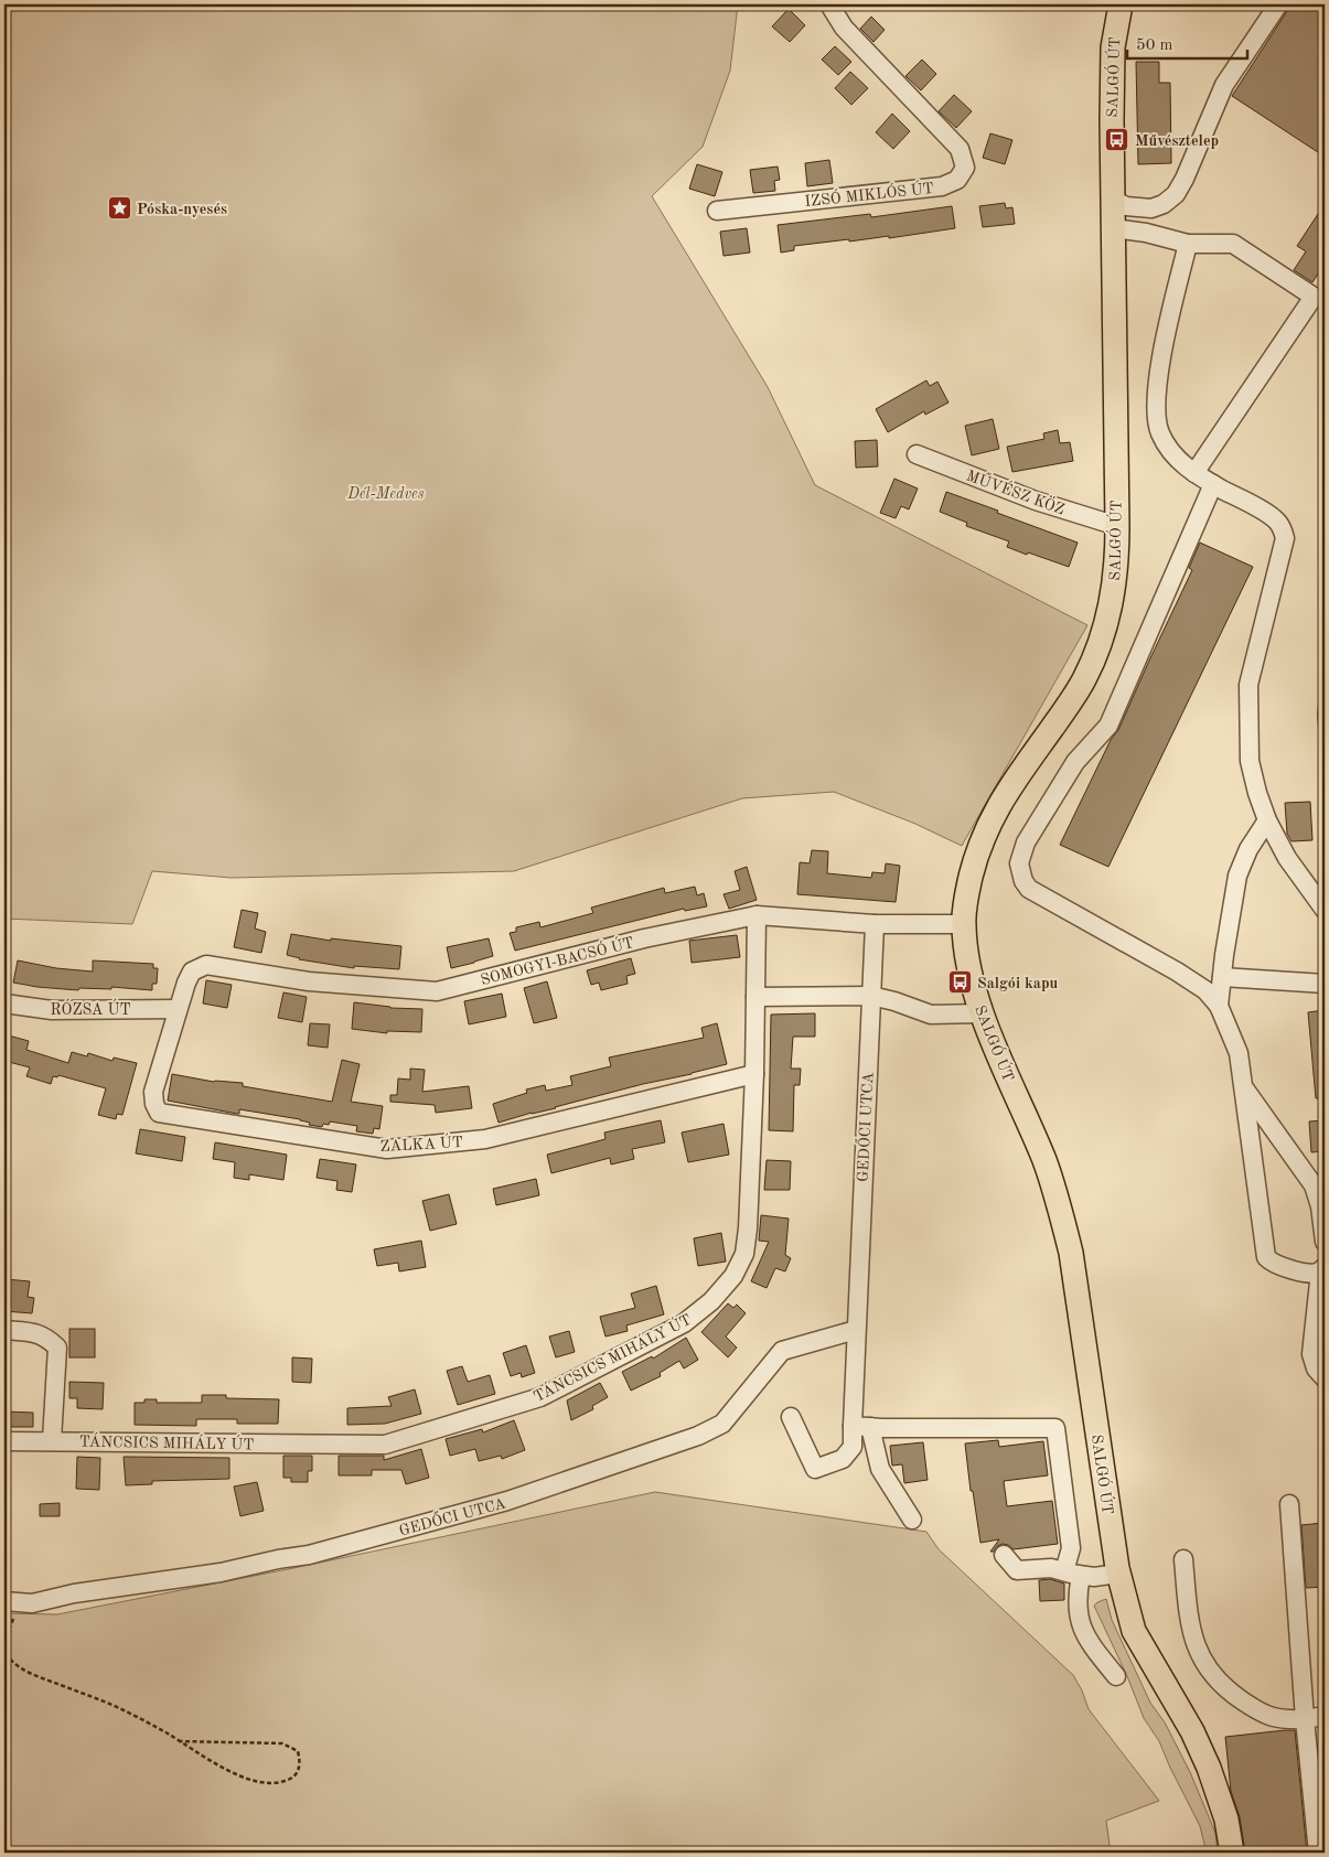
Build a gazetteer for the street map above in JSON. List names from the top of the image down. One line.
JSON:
{"streets":{"main road":["SALGÓ ÚT"],"street":["IZSÓ MIKLÓS ÚT","MŰVÉSZ KÖZ","SOMOGYI-BACSÓ ÚT","RÓZSA ÚT","GEDŐCI UTCA","ZALKA ÚT","TÁNCSICS MIHÁLY ÚT"]},"crossings":[["SALGÓ ÚT","MŰVÉSZ KÖZ"],["SALGÓ ÚT","SOMOGYI-BACSÓ ÚT"],["SOMOGYI-BACSÓ ÚT","RÓZSA ÚT"],["SOMOGYI-BACSÓ ÚT","GEDŐCI UTCA"],["SOMOGYI-BACSÓ ÚT","ZALKA ÚT"],["SOMOGYI-BACSÓ ÚT","TÁNCSICS MIHÁLY ÚT"],["RÓZSA ÚT","ZALKA ÚT"],["ZALKA ÚT","TÁNCSICS MIHÁLY ÚT"]],"parks":["Dél-Medves"],"places":{"bus stop":["Művésztelep","Salgói kapu"],"place":["Póska-nyesés"]},"scale_bar":"50 m"}
